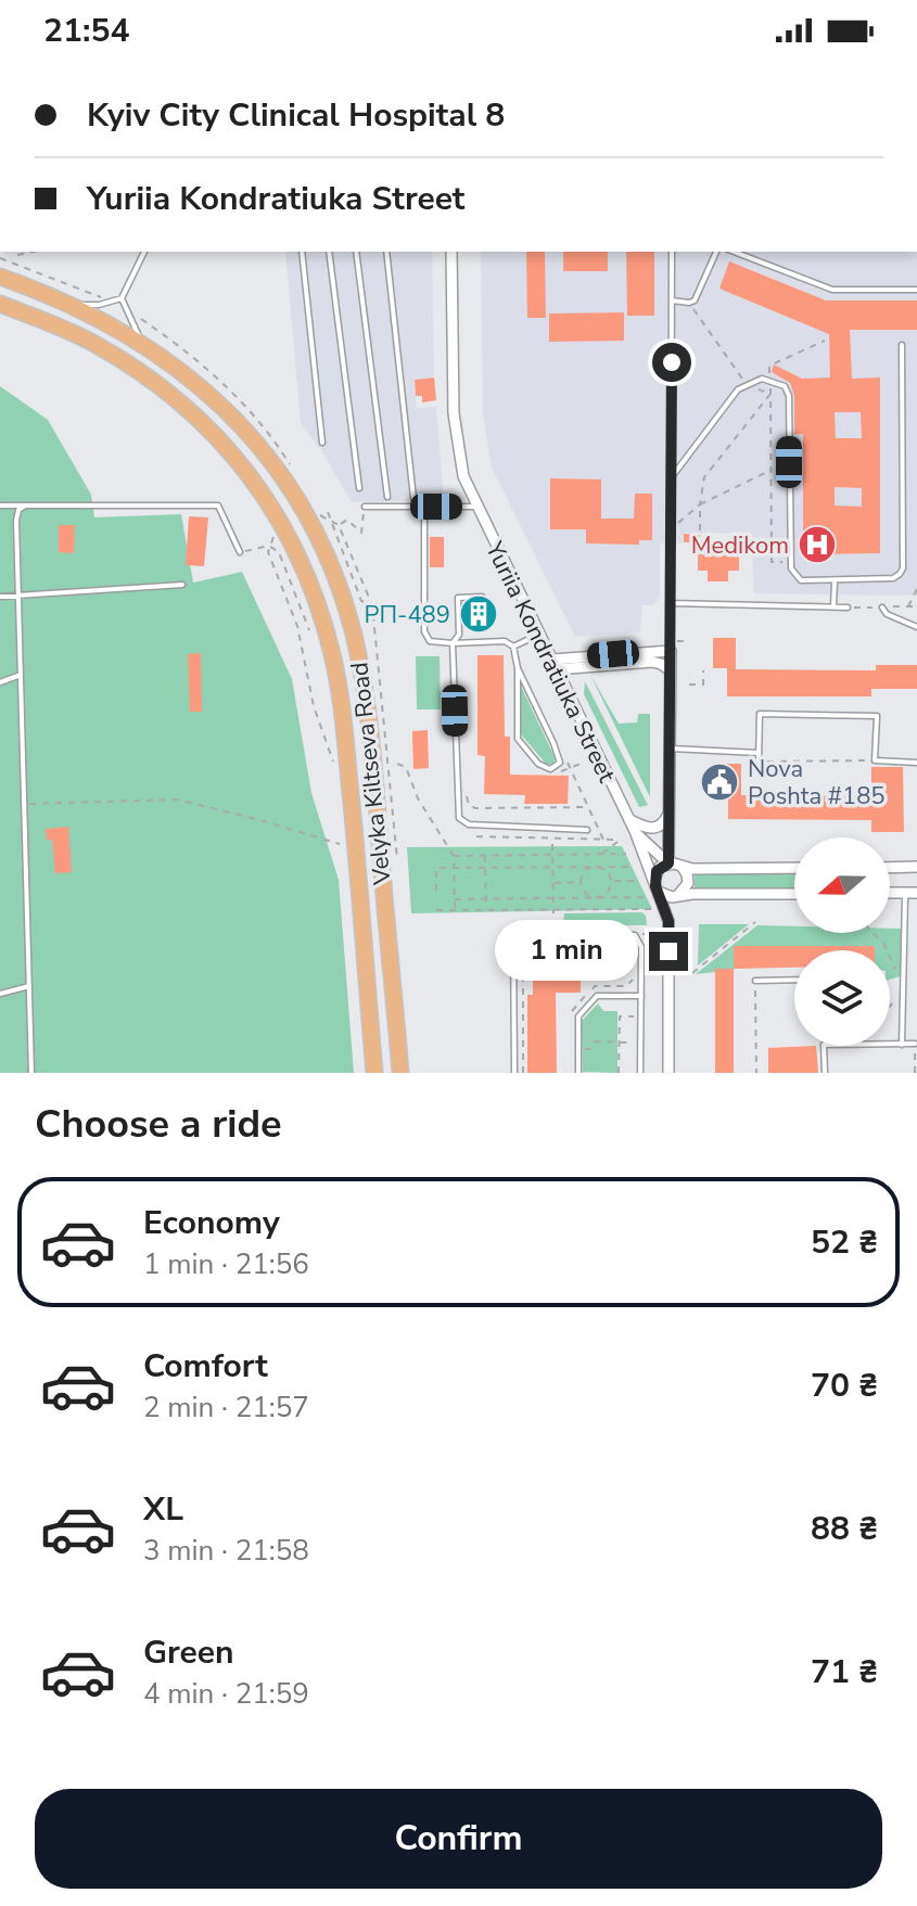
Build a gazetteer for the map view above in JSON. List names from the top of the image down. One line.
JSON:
{"streets":{"main road":["Velyka Kiltseva Road"],"street":["Yuriia Kondratiuka Street"]},"places":{"hospital":["Medikom"],"building":["РП-489"],"public building":["Nova Poshta #185"]},"north":"left","page":{"status":"21:54","banner":["Kyiv City Clinical Hospital 8","Yuriia Kondratiuka Street"],"bubble":"1 min","heading":"Choose a ride","list":[{"name":"Economy","note":"1 min · 21:56","value":"52 ₴"},{"name":"Comfort","note":"2 min · 21:57","value":"70 ₴"},{"name":"XL","note":"3 min · 21:58","value":"88 ₴"},{"name":"Green","note":"4 min · 21:59","value":"71 ₴"}],"buttons":"Confirm"}}
